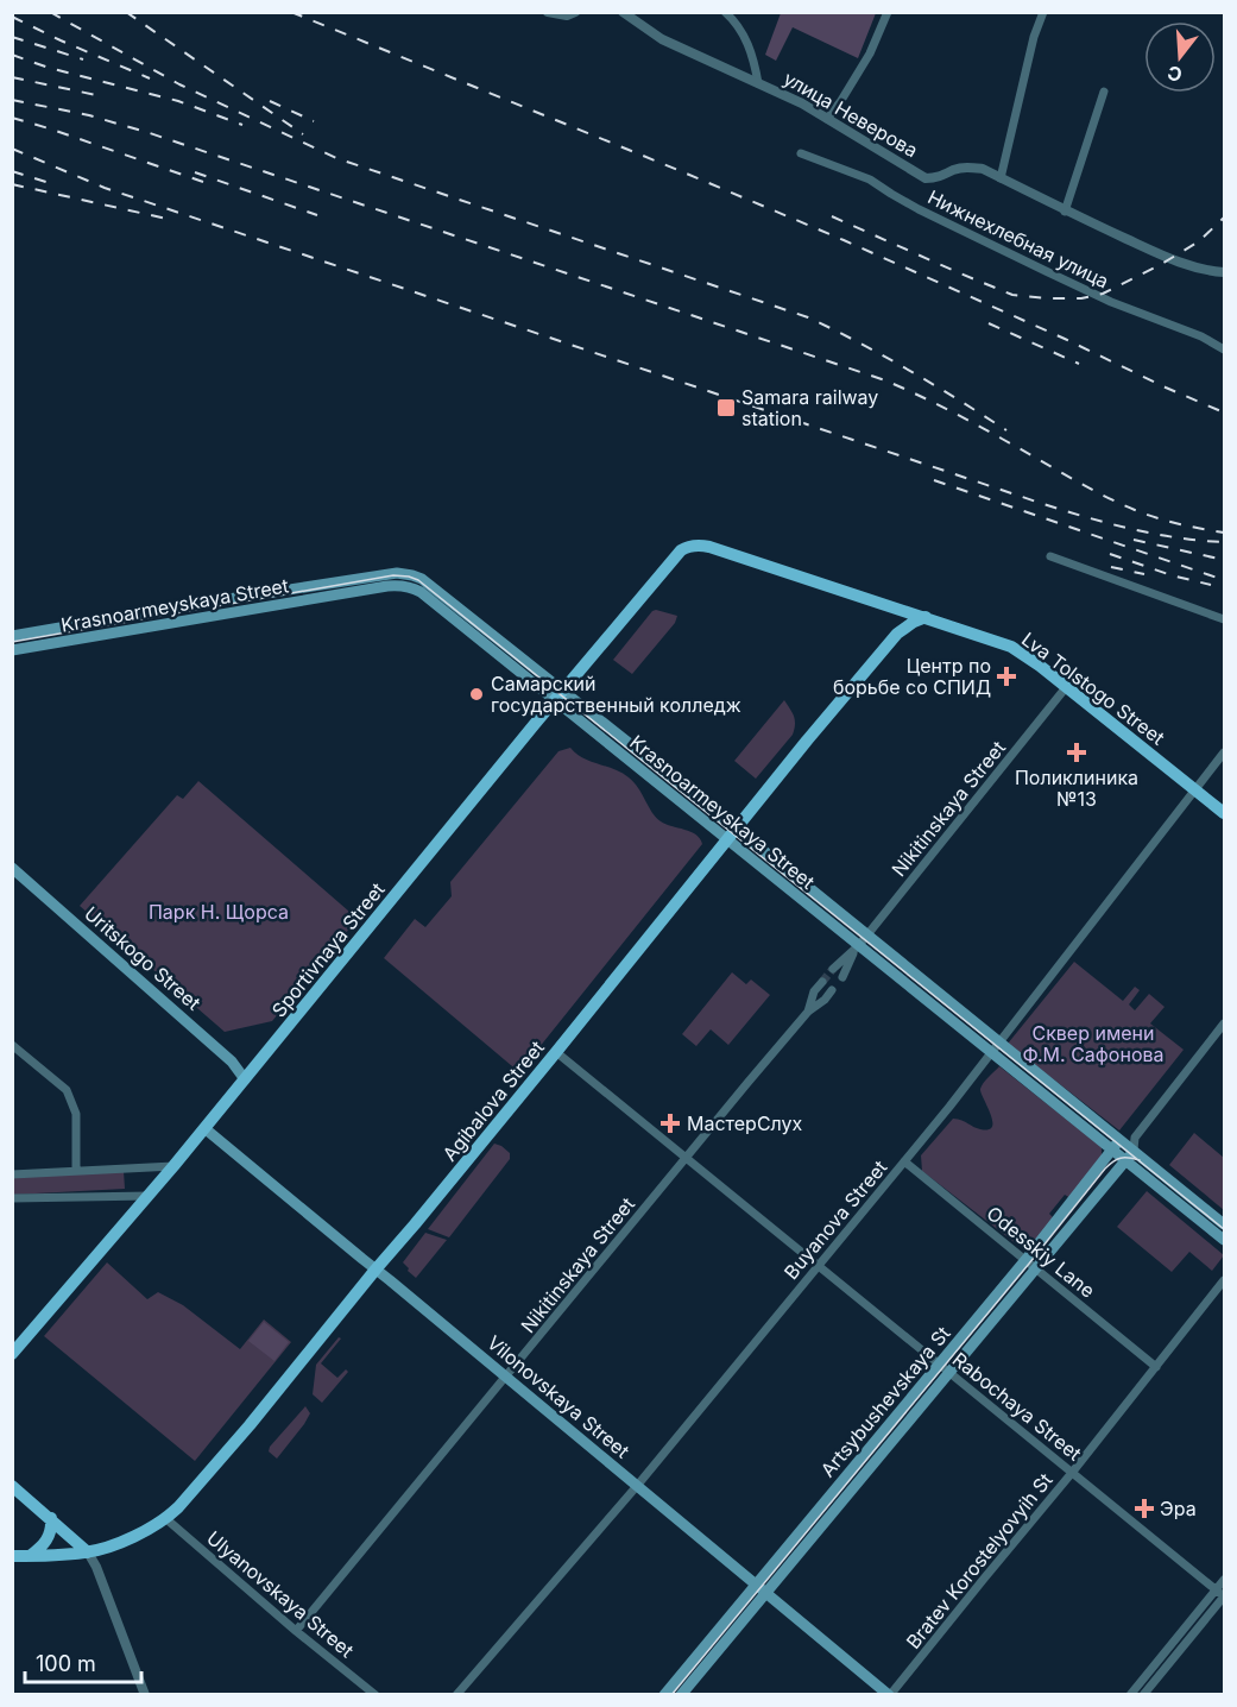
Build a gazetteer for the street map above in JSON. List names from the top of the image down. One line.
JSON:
{"streets":{"main road":["Krasnoarmeyskaya Street","Lva Tolstogo Street","Sportivnaya Street","Uritskogo Street","Agibalova Street","Vilonovskaya Street","Artsybushevskaya St"],"street":["улица Неверова","Нижнехлебная улица","Nikitinskaya Street","Buyanova Street","Odesskiy Lane","Rabochaya Street","Bratev Korostelyovyih St","Ulyanovskaya Street"]},"crossings":[["Krasnoarmeyskaya Street","Nikitinskaya Street"],["Krasnoarmeyskaya Street","Sportivnaya Street"],["Krasnoarmeyskaya Street","Agibalova Street"],["Krasnoarmeyskaya Street","Buyanova Street"],["Krasnoarmeyskaya Street","Artsybushevskaya St"],["Lva Tolstogo Street","Nikitinskaya Street"],["Lva Tolstogo Street","Sportivnaya Street"],["Lva Tolstogo Street","Agibalova Street"],["Lva Tolstogo Street","Buyanova Street"],["Nikitinskaya Street","Vilonovskaya Street"],["Nikitinskaya Street","Rabochaya Street"],["Nikitinskaya Street","Ulyanovskaya Street"],["Sportivnaya Street","Uritskogo Street"],["Sportivnaya Street","Vilonovskaya Street"],["Agibalova Street","Vilonovskaya Street"],["Agibalova Street","Rabochaya Street"],["Agibalova Street","Ulyanovskaya Street"],["Buyanova Street","Odesskiy Lane"],["Buyanova Street","Vilonovskaya Street"],["Buyanova Street","Rabochaya Street"],["Odesskiy Lane","Artsybushevskaya St"],["Odesskiy Lane","Bratev Korostelyovyih St"],["Vilonovskaya Street","Artsybushevskaya St"],["Vilonovskaya Street","Bratev Korostelyovyih St"],["Artsybushevskaya St","Rabochaya Street"],["Rabochaya Street","Bratev Korostelyovyih St"]],"parks":["Парк Н. Щорса","Cквер имени Ф.М. Сафонова"],"places":{"transit":["Samara railway station"],"health":["Центр по борьбе со СПИД","Поликлиника №13","МастерСлух","Эра"],"other":["Самарский государственный колледж"]},"scale_bar":"100 m","north":"bottom"}
